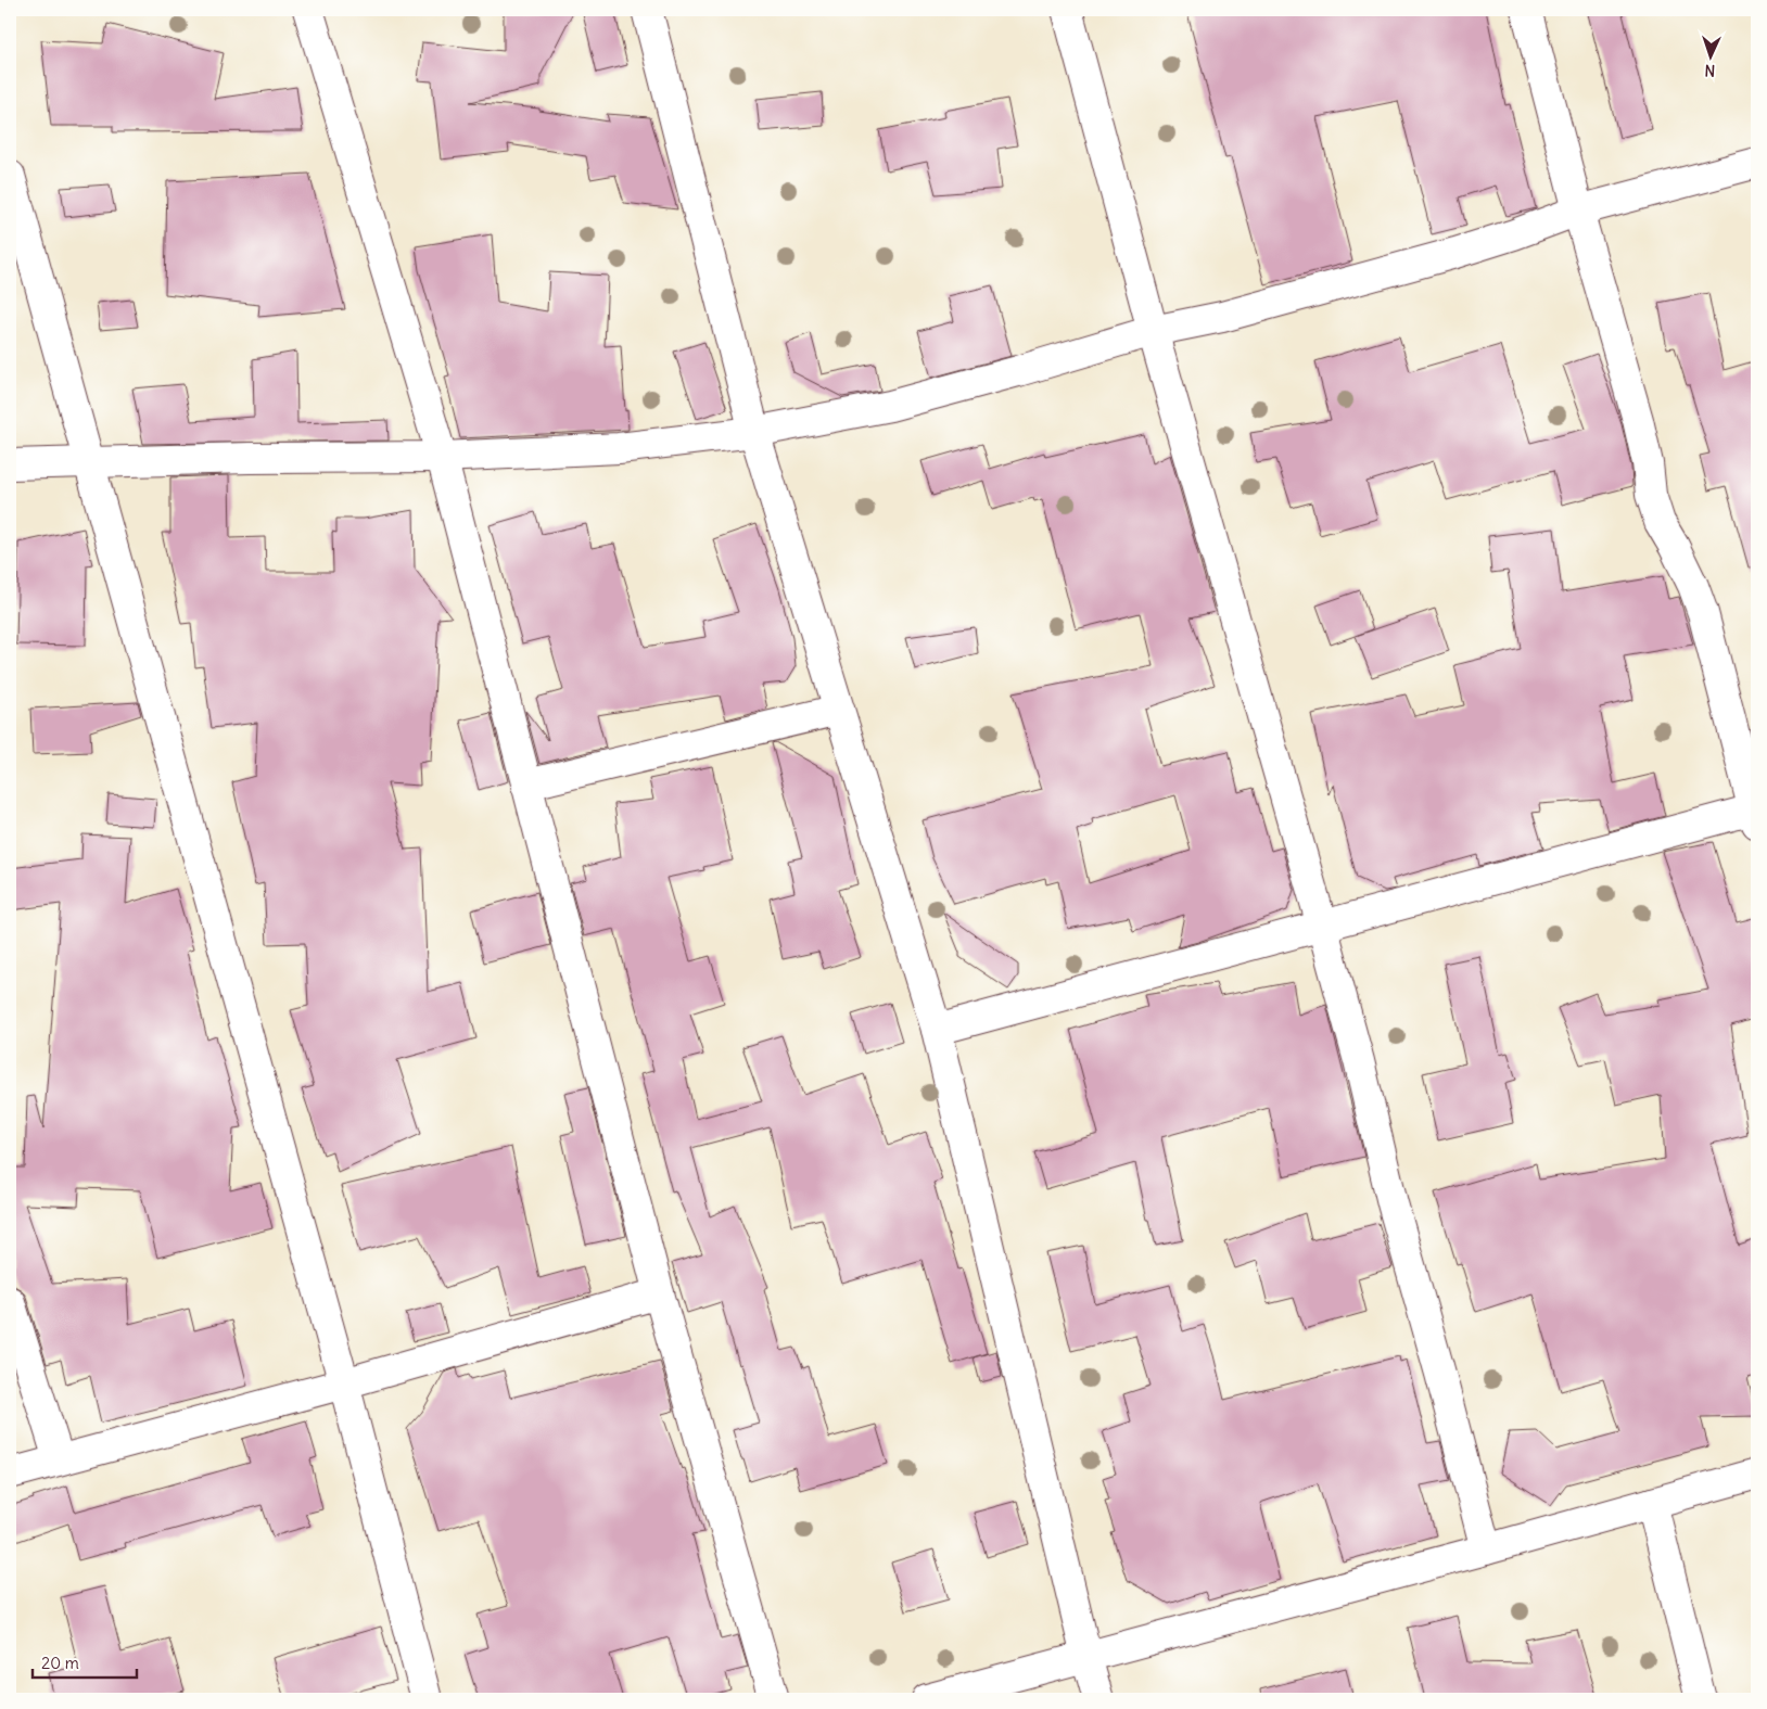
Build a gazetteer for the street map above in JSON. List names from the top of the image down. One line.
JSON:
{"scale_bar":"20 m","north":"bottom"}
